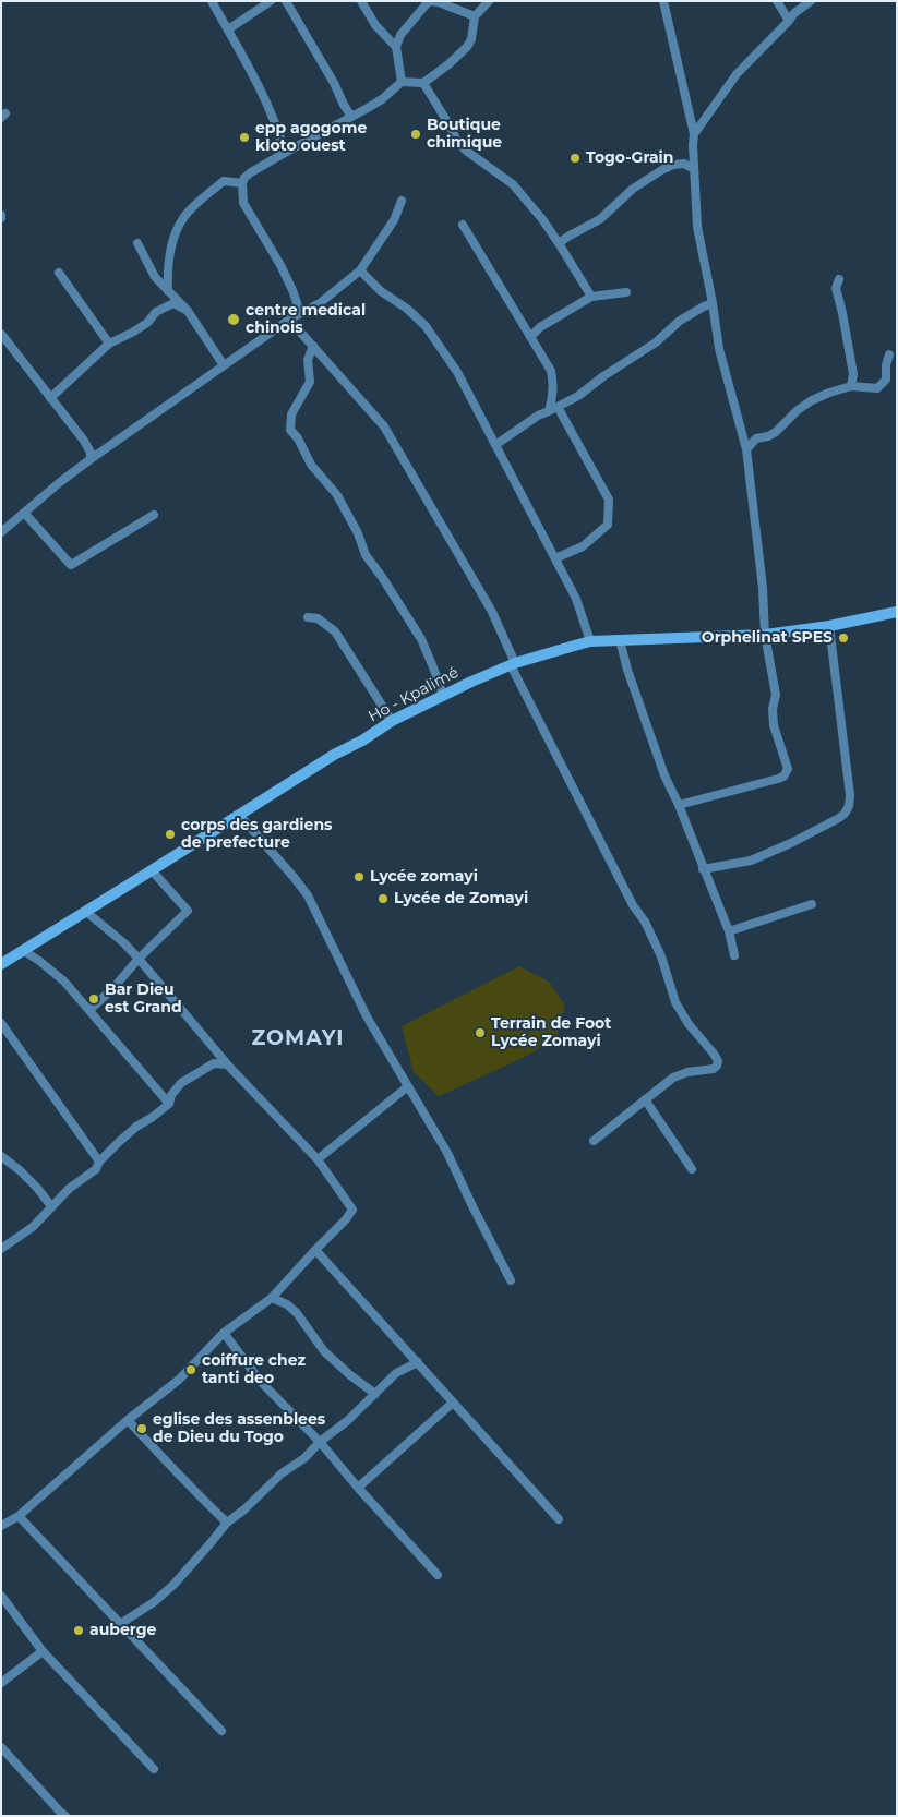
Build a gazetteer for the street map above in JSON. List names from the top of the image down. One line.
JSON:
{"streets":{"main road":["Ho - Kpalimé"]},"districts":["ZOMAYI"],"places":["Boutique chimique","epp agogome kloto ouest","Togo-Grain","centre medical chinois","Orphelinat SPES","corps des gardiens de prefecture","Lycée zomayi","Lycée de Zomayi","Bar Dieu est Grand","Terrain de Foot Lycée Zomayi","coiffure chez tanti deo","eglise des assenblees de Dieu du Togo","auberge"]}
